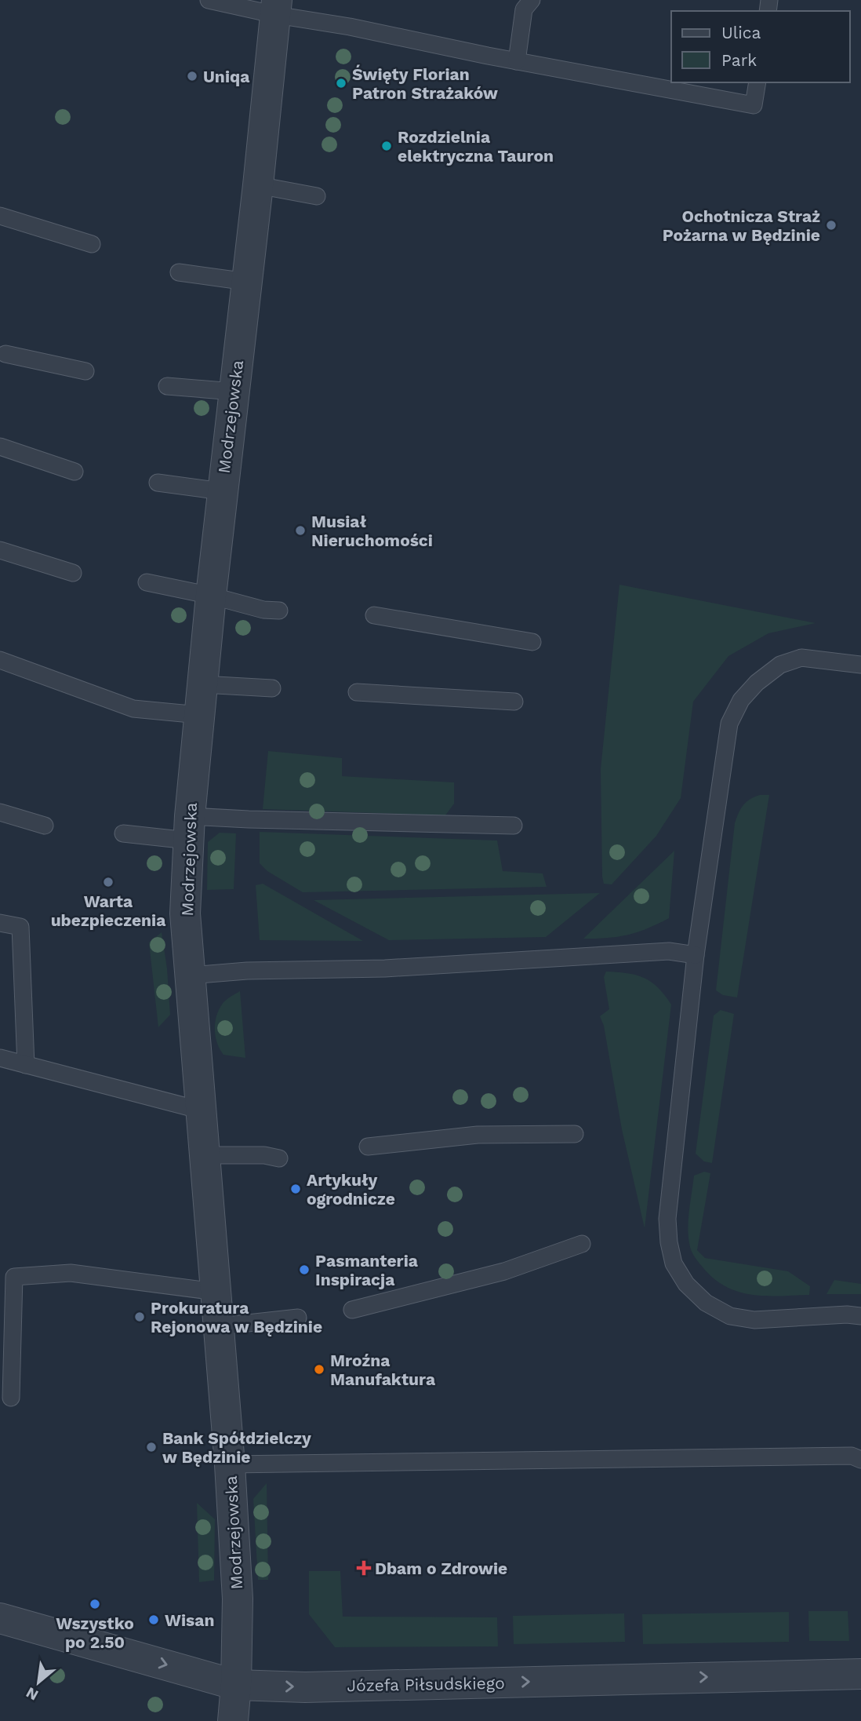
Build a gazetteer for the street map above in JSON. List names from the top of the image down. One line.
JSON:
{"streets":{"street":["Modrzejowska","Józefa Piłsudskiego"]},"crossings":[["Modrzejowska","Józefa Piłsudskiego"]],"one_way":["Józefa Piłsudskiego"],"places":{"other":["Uniqa","Święty Florian Patron Strażaków","Rozdzielnia elektryczna Tauron","Ochotnicza Straż Pożarna w Będzinie","Musiał Nieruchomości","Warta ubezpieczenia","Artykuły ogrodnicze","Pasmanteria Inspiracja","Prokuratura Rejonowa w Będzinie","Mroźna Manufaktura","Bank Spółdzielczy w Będzinie","Wszystko po 2.50","Wisan"],"health":["Dbam o Zdrowie"]},"legend":["Ulica","Park"],"north":"bottom left"}
